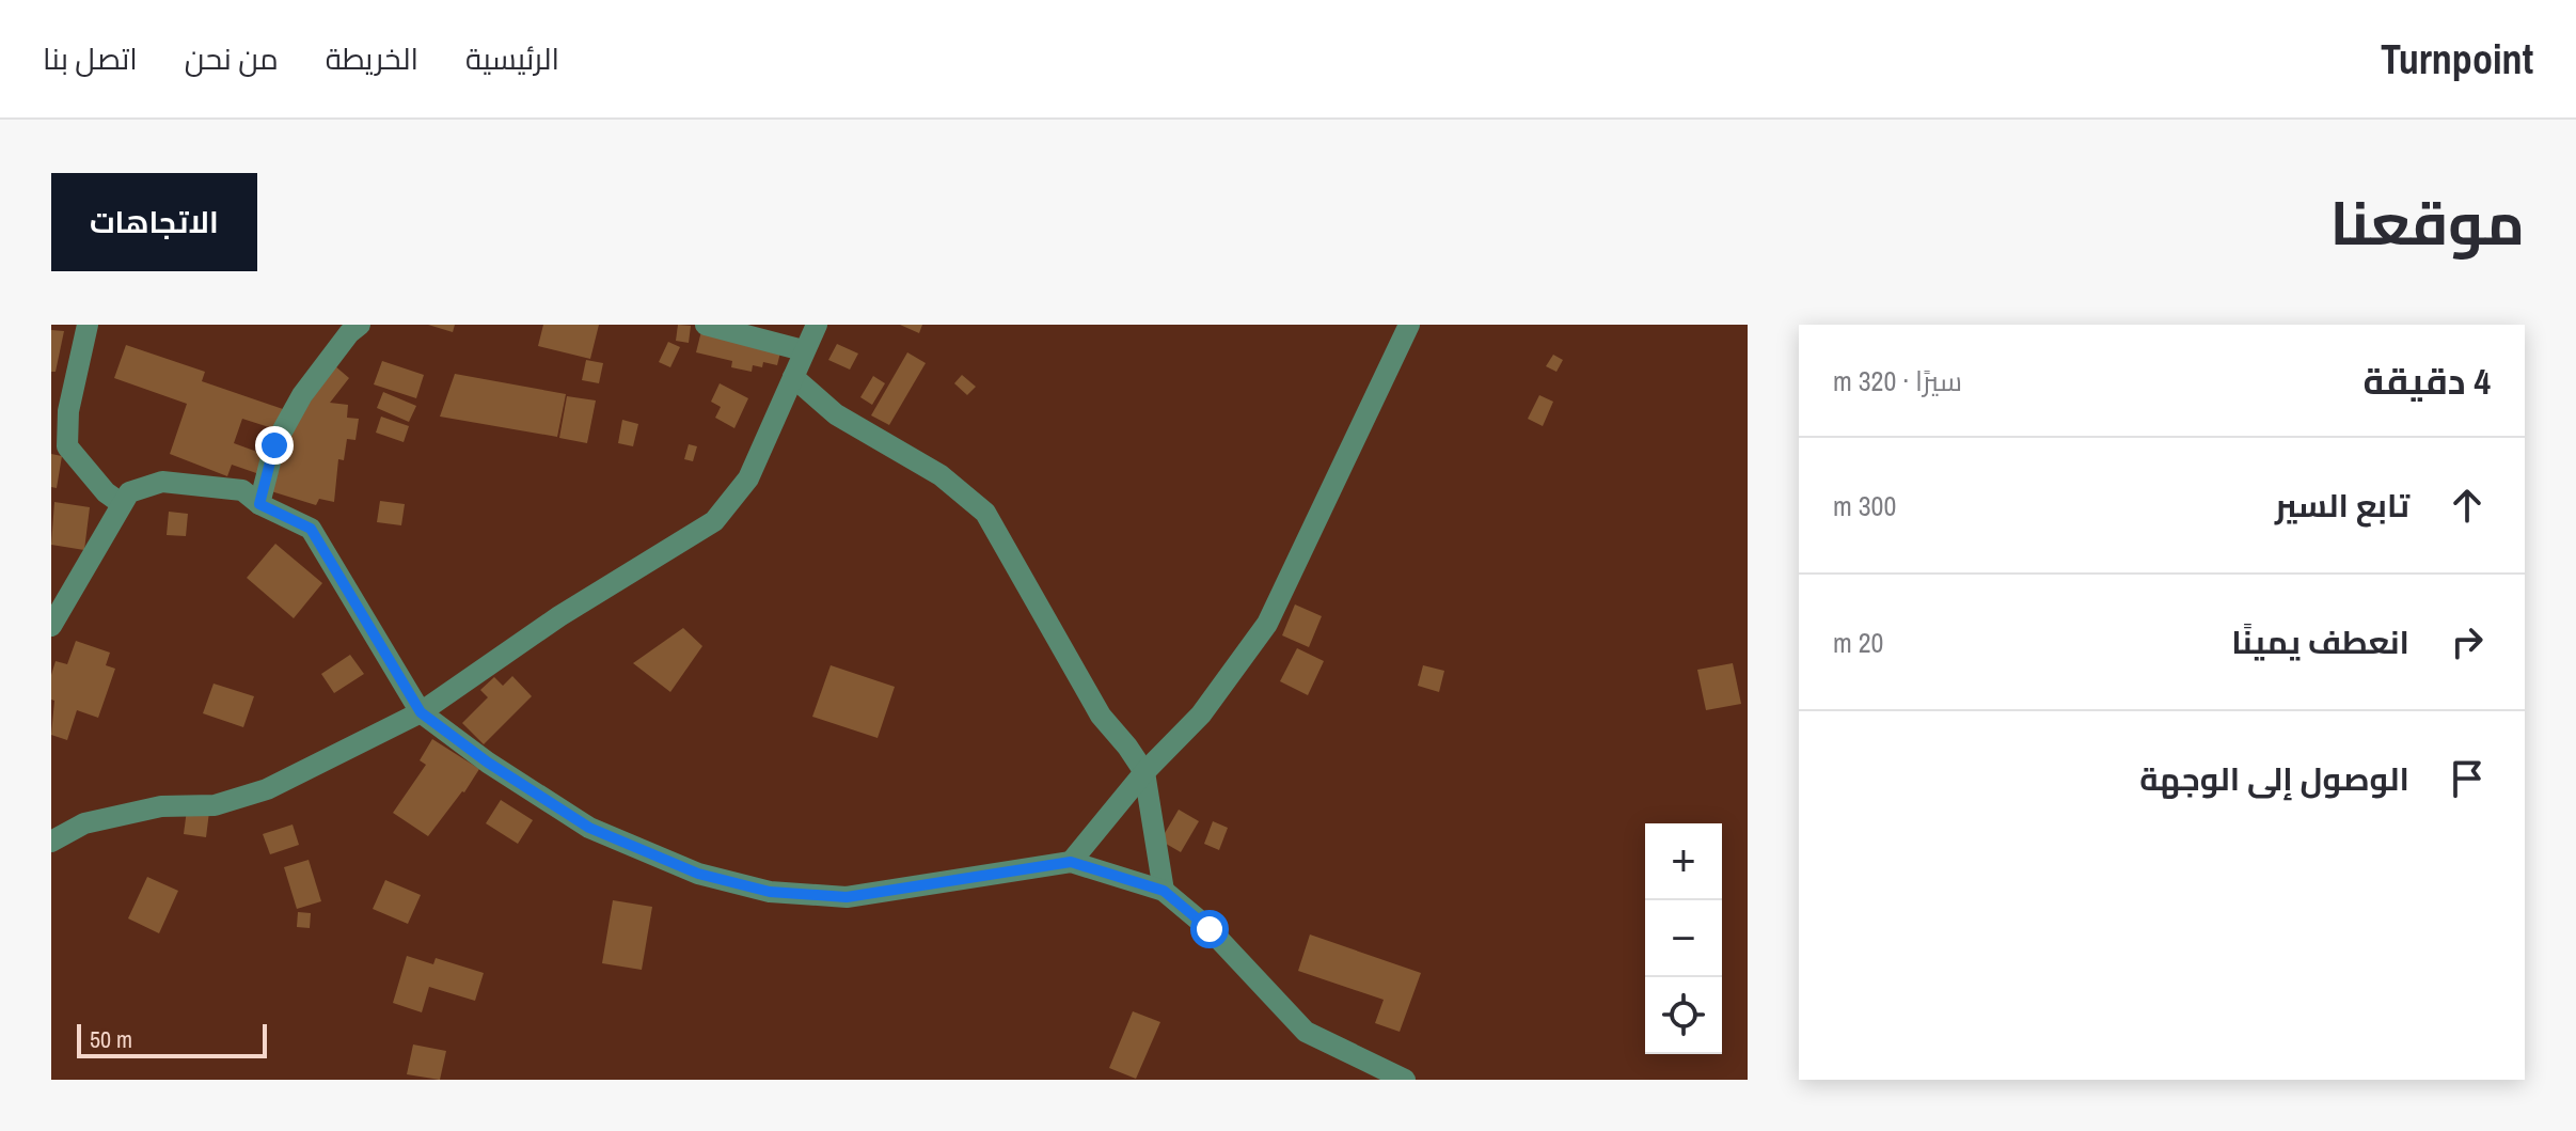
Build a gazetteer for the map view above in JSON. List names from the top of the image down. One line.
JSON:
{"scale_bar":"50 m","page":{"header":"Turnpoint","nav":["الرئيسية","الخريطة","من نحن","اتصل بنا"],"title":"موقعنا","buttons":"الاتجاهات","heading":["4 دقيقة","سيرًا · 320 m"],"list":[["تابع السير","300 m"],["انعطف يمينًا","20 m"],"الوصول إلى الوجهة"],"map_buttons":["+","−"],"scale":"50 m"}}
